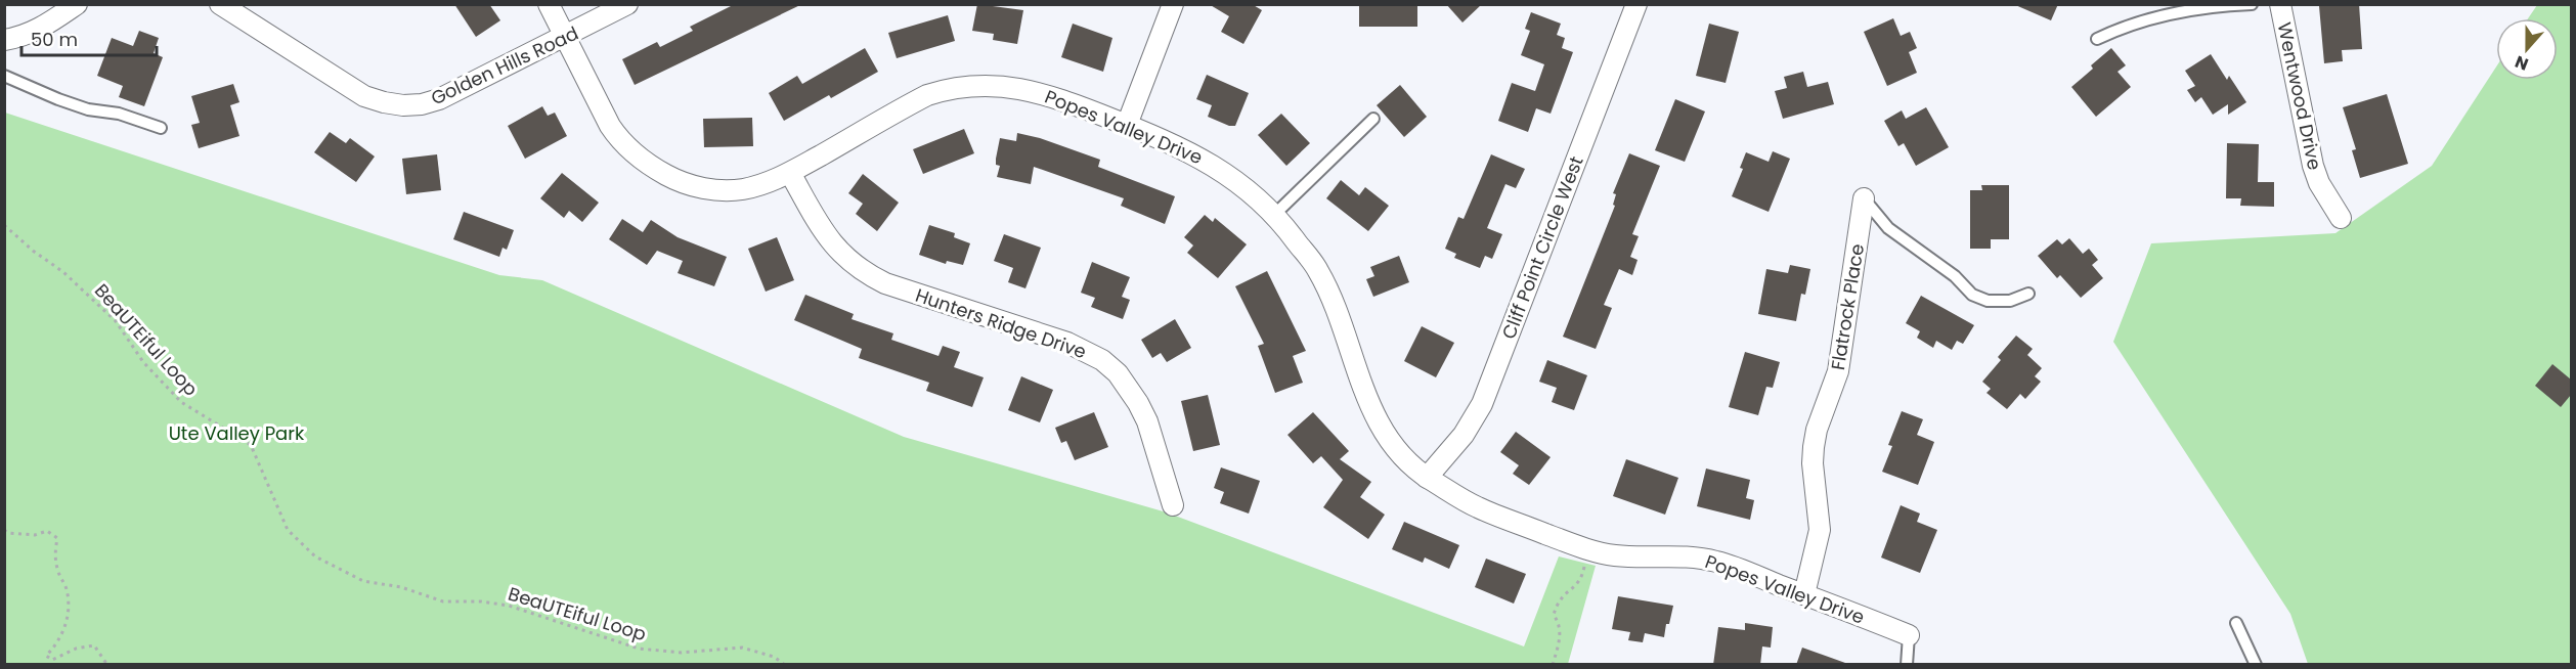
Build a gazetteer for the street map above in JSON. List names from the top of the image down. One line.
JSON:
{"streets":{"street":["Golden Hills Road","Wentwood Drive","Popes Valley Drive","Cliff Point Circle West","Flatrock Place","Hunters Ridge Drive"],"path":["BeaUTEiful Loop"]},"crossings":[["Golden Hills Road","Popes Valley Drive"],["Popes Valley Drive","Cliff Point Circle West"],["Popes Valley Drive","Flatrock Place"],["Popes Valley Drive","Hunters Ridge Drive"]],"parks":["Ute Valley Park"],"scale_bar":"50 m","north":"bottom"}
